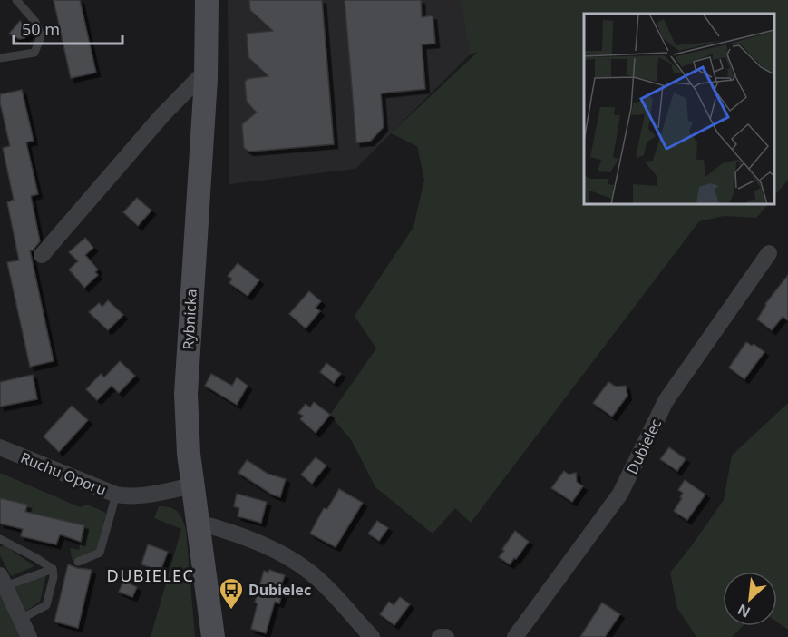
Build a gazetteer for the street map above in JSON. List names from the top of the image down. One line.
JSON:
{"streets":{"street":["Rybnicka","Dubielec","Ruchu Oporu"]},"crossings":[["Rybnicka","Ruchu Oporu"]],"districts":["DUBIELEC"],"places":{"bus stop":["Dubielec"]},"scale_bar":"50 m","north":"bottom left"}
